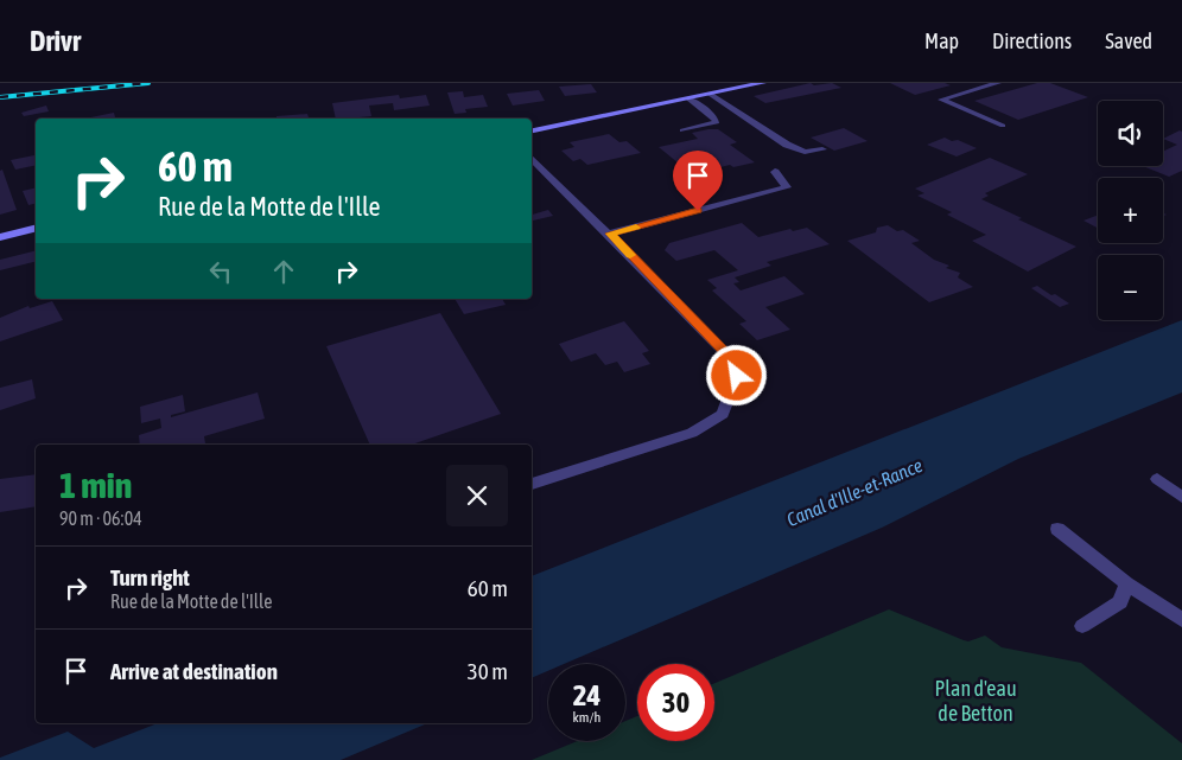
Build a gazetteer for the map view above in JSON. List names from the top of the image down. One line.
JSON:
{"water":["Canal d'Ille-et-Rance"],"parks":["Plan d'eau de Betton"],"page":{"header":"Drivr","nav":["Map","Directions","Saved"],"map_buttons":["+","−"],"turn":["60 m","Rue de la Motte de l'Ille"],"heading":["1 min","90 m · 06:04"],"list":[{"name":"Turn right","note":"Rue de la Motte de l'Ille","value":"60 m"},{"name":"Arrive at destination","value":"30 m"}],"speed":"24 km/h","limit":"30"}}
